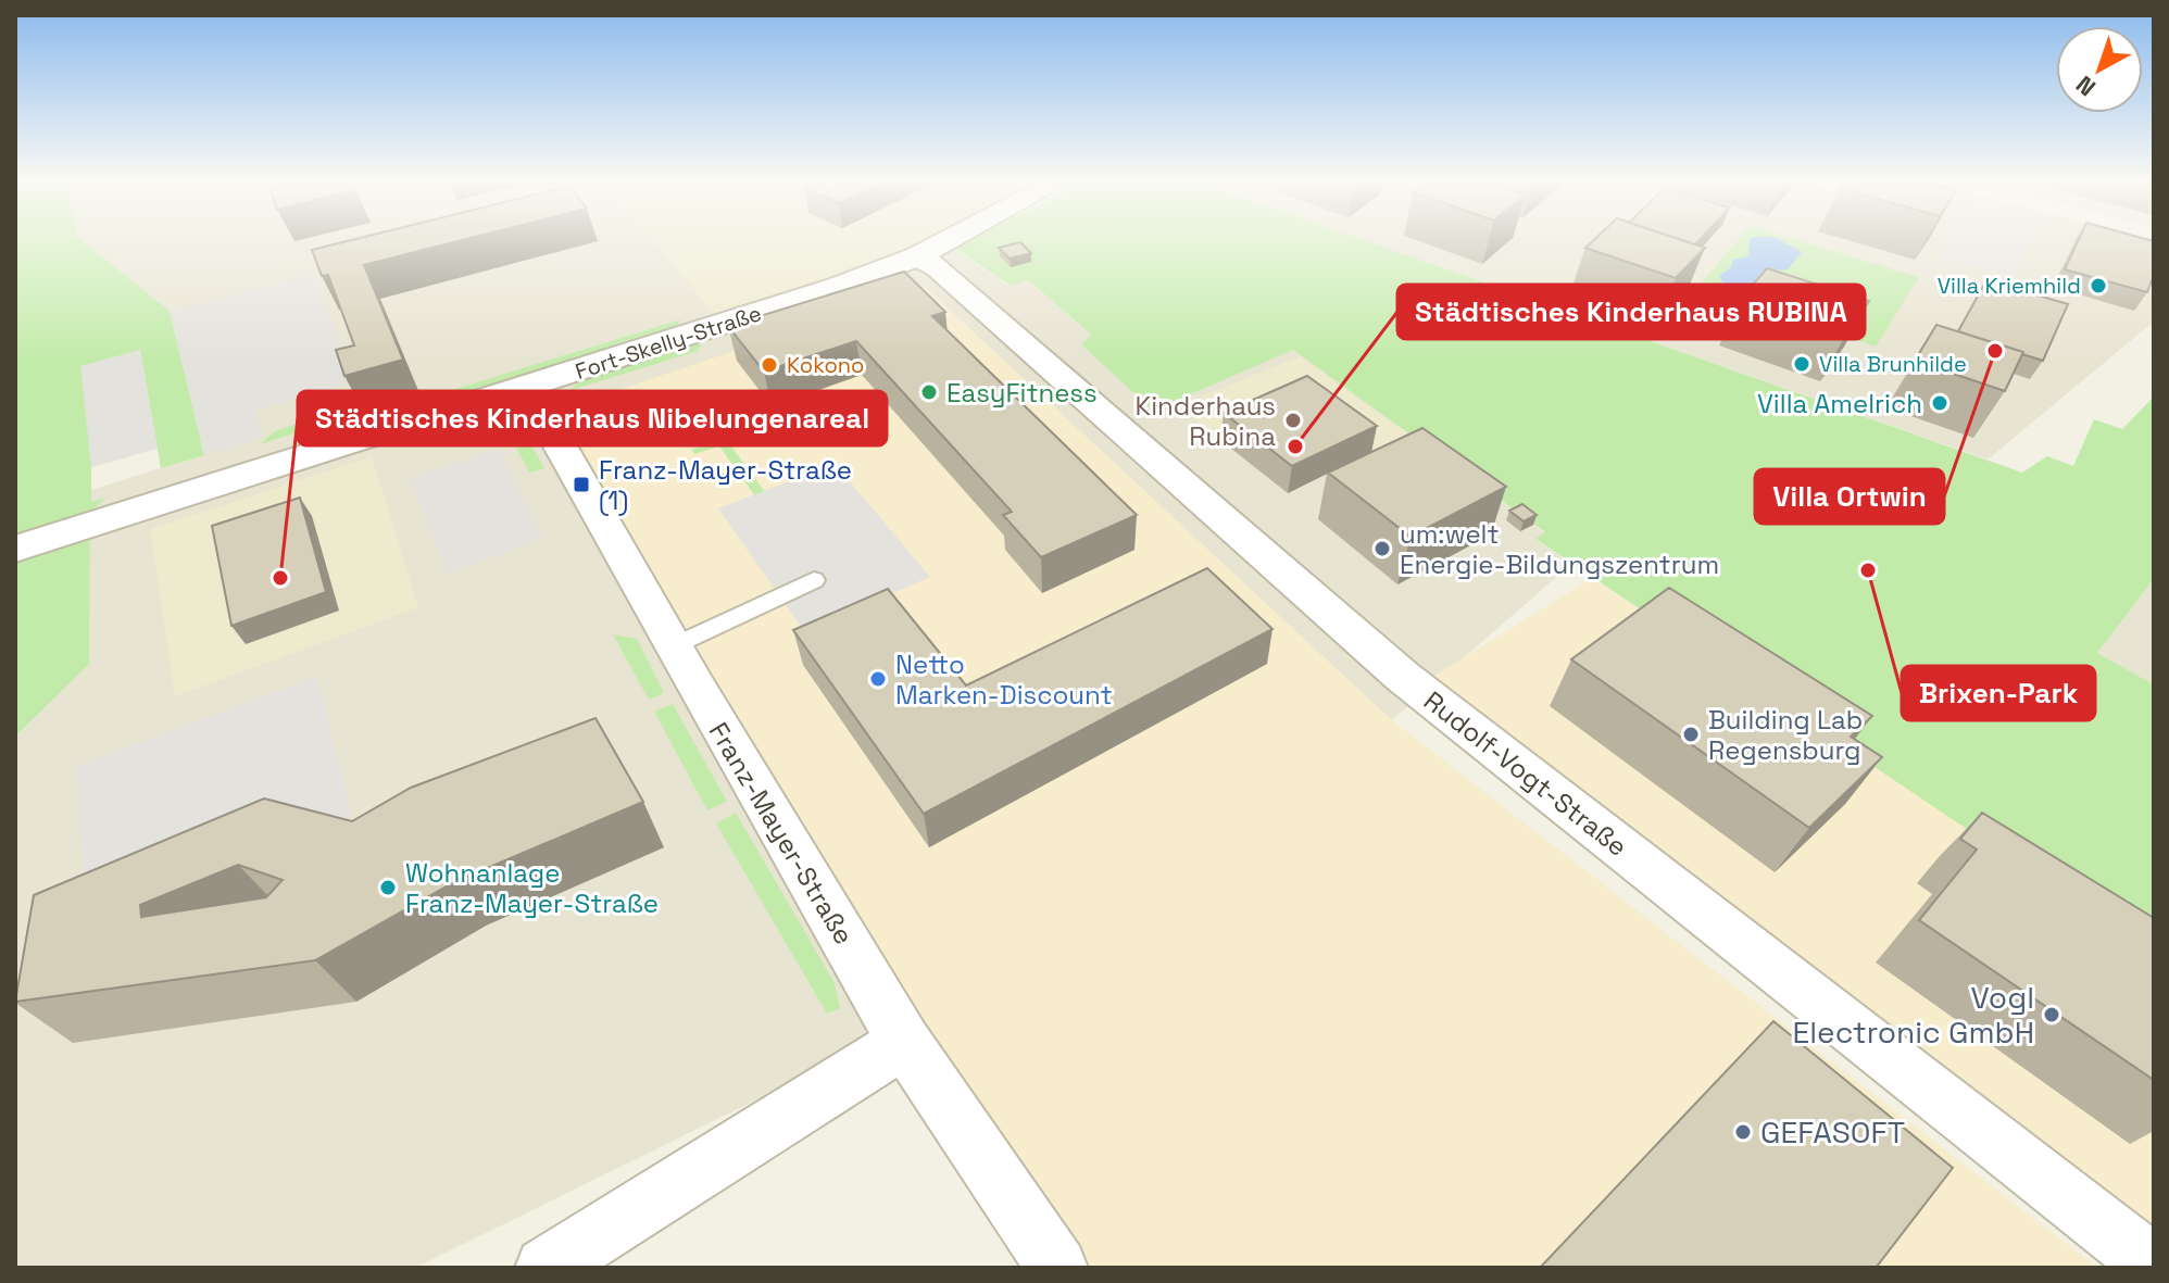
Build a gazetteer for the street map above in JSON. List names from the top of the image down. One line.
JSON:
{"streets":{"street":["Fort-Skelly-Straße","Rudolf-Vogt-Straße","Franz-Mayer-Straße"]},"crossings":[["Fort-Skelly-Straße","Rudolf-Vogt-Straße"],["Fort-Skelly-Straße","Franz-Mayer-Straße"]],"places":{"other":["Villa Kriemhild","Villa Ortwin","Villa Brunhilde","Kokono","EasyFitness","Villa Amelrich","Kinderhaus Rubina","Städtisches Kinderhaus RUBINA","um:welt Energie-Bildungszentrum","Brixen-Park","Städtisches Kinderhaus Nibelungenareal","Netto Marken-Discount","Building Lab Regensburg","Wohnanlage Franz-Mayer-Straße","Vogl Electronic GmbH","GEFASOFT"],"transit":["Franz-Mayer-Straße (1)"]},"north":"bottom left"}
